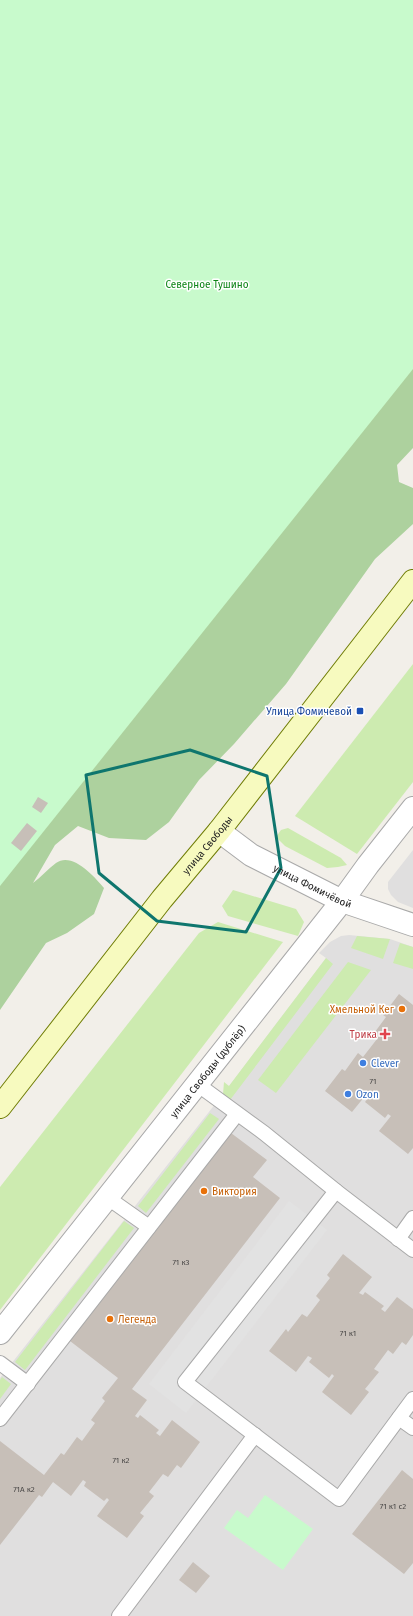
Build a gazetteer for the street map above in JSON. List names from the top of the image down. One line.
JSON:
{"streets":{"main road":["улица Свободы"],"street":["улица Фомичёвой","улица Свободы (дублёр)"]},"crossings":[["улица Свободы","улица Фомичёвой"],["улица Фомичёвой","улица Свободы (дублёр)"]],"parks":["Северное Тушино"],"places":{"transit":["Улица Фомичевой"],"other":["Хмельной Кег","Clever","Ozon","Виктория","Легенда"],"health":["Трика"]},"house_numbers":["71","71 к3","71 к1","71 к2","71А к2","71 к1 с2"]}
